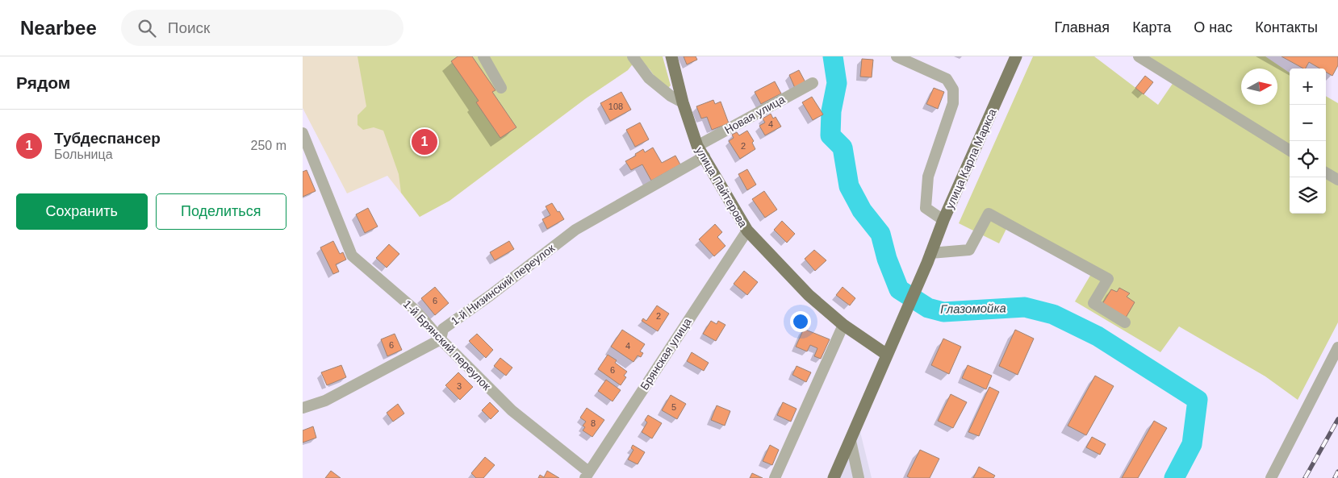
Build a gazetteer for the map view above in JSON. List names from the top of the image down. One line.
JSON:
{"streets":{"main road":["улица Карла Маркса","улица Пайтерова"],"street":["Новая улица","1-й Низинский переулок","1-й Брянский переулок","Брянская улица"]},"crossings":[["Новая улица","улица Пайтерова"],["улица Карла Маркса","улица Пайтерова"],["улица Пайтерова","1-й Низинский переулок"],["улица Пайтерова","Брянская улица"],["1-й Низинский переулок","1-й Брянский переулок"],["1-й Брянский переулок","Брянская улица"]],"water":["Глазомойка"],"house_numbers":["108","4","2","6","2","6","4","6","3","5","8"],"north":"right","page":{"header":"Nearbee","search":"Поиск","nav":["Главная","Карта","О нас","Контакты"],"heading":"Рядом","map_buttons":["+","−"],"list":[{"mark":"1","name":"Тубдеспансер","note":"Больница","value":"250 m"}],"pins":"1","buttons":["Сохранить","Поделиться"]}}
